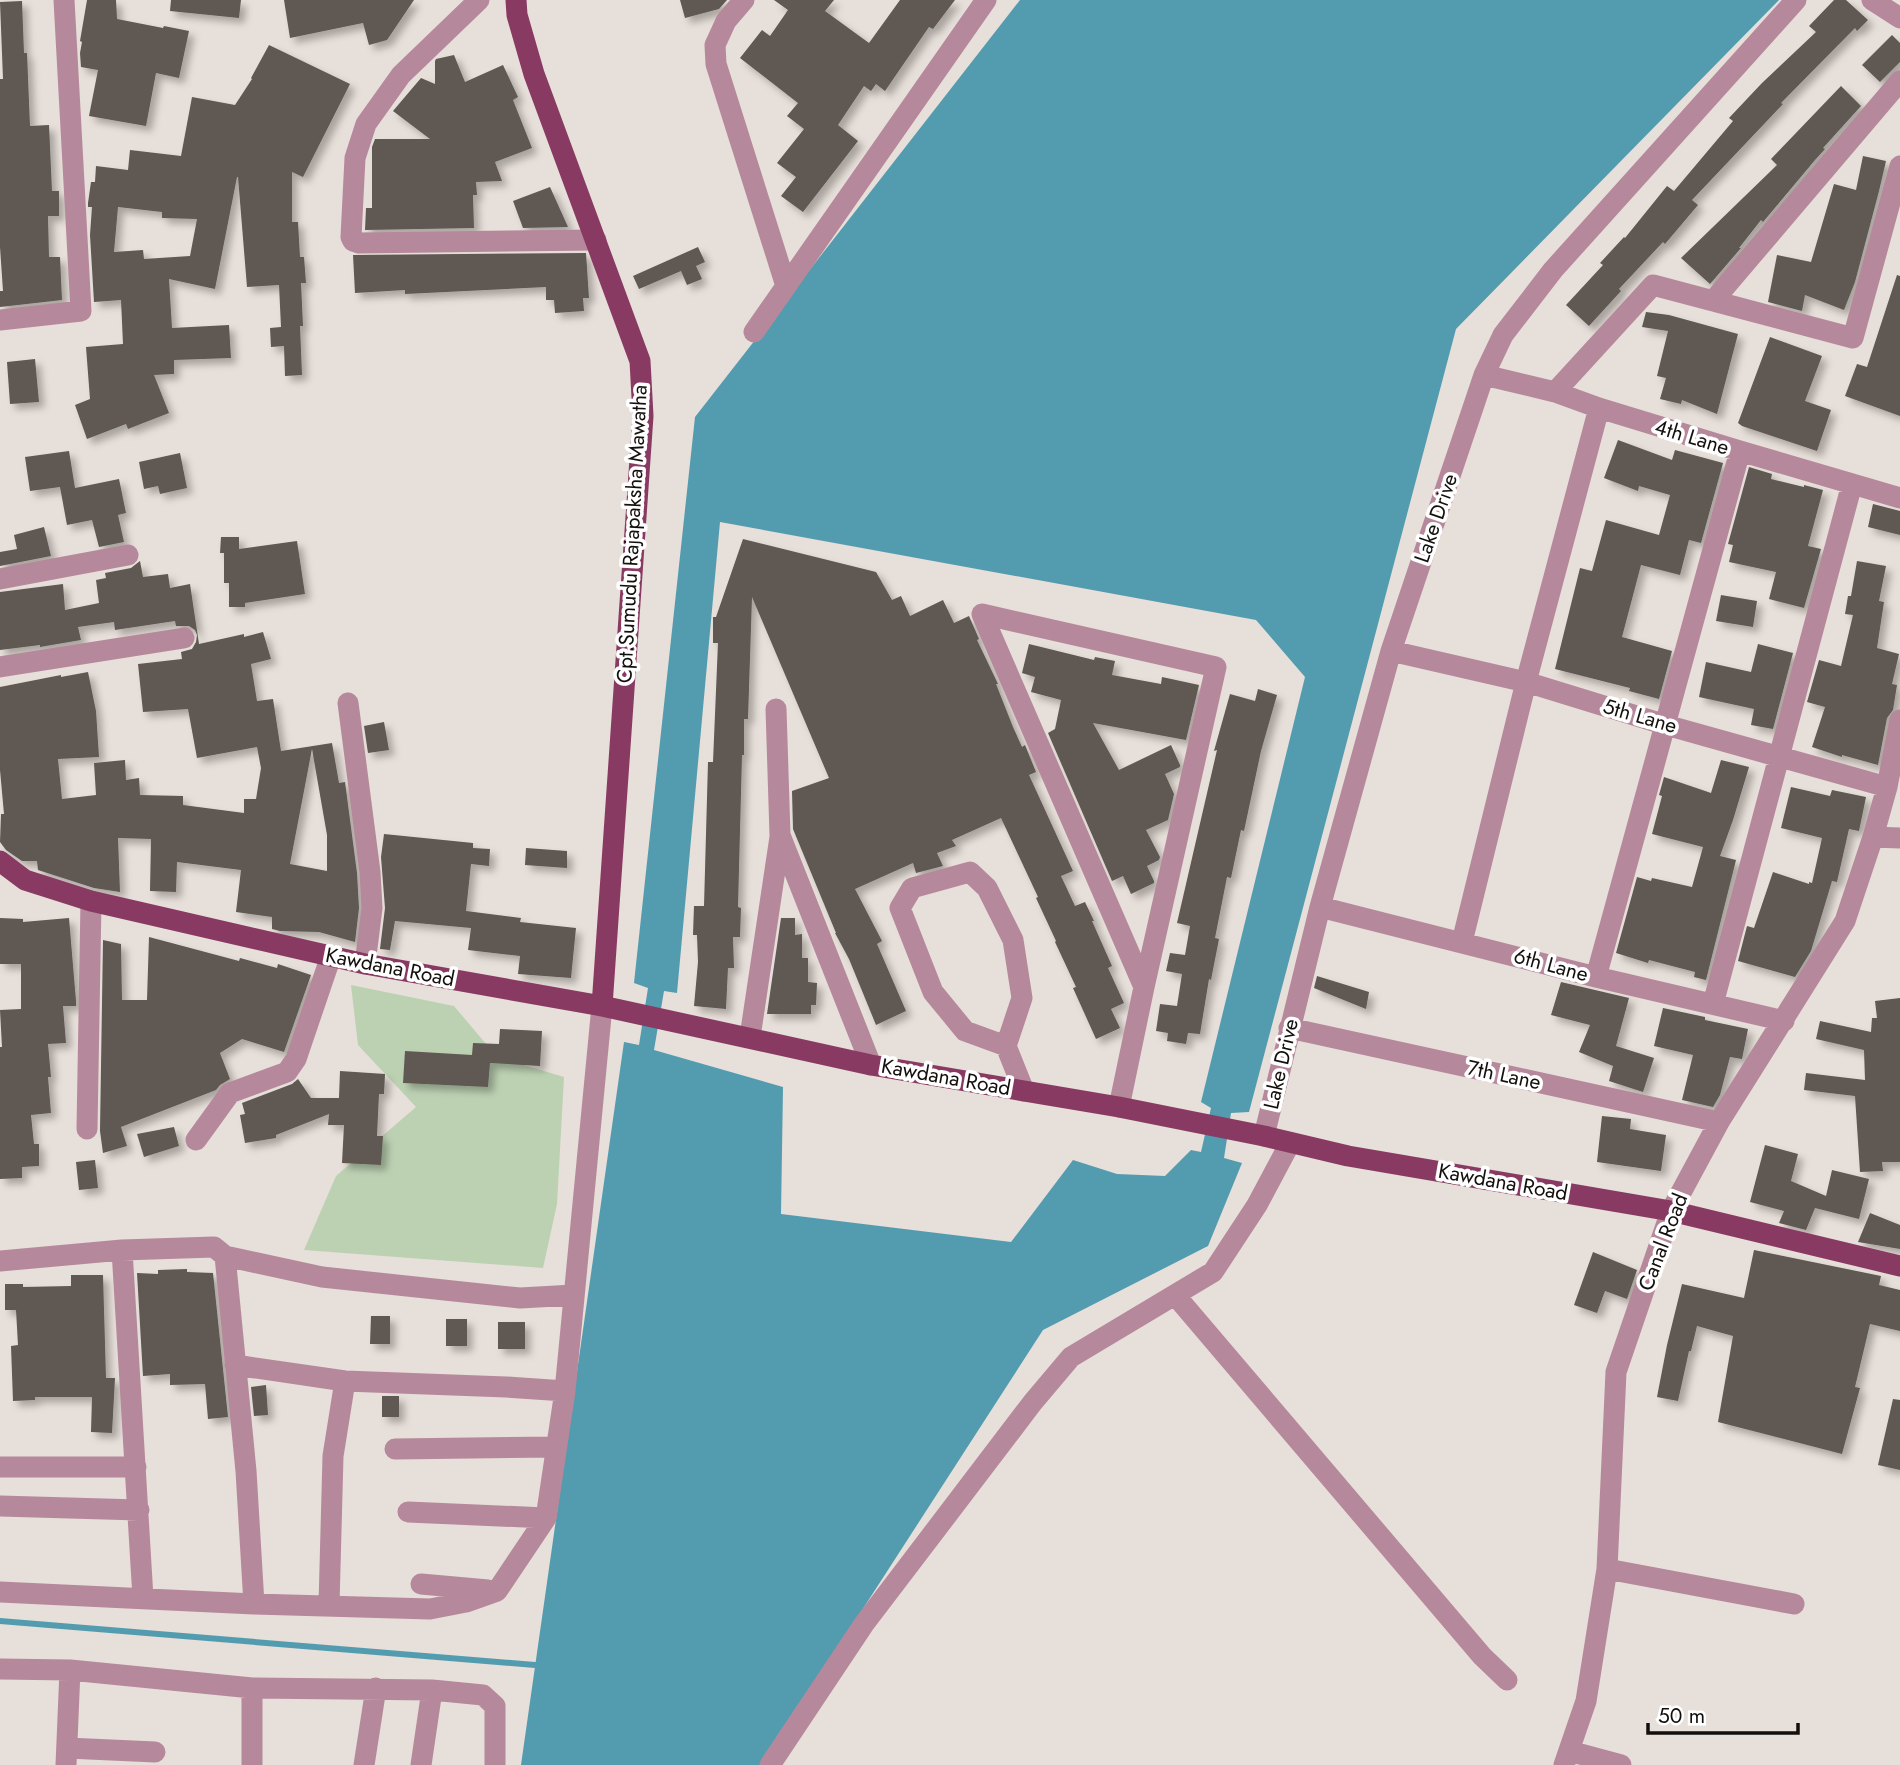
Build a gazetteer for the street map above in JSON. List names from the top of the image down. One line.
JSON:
{"streets":{"main road":["Cpt.Sumudu Rajapaksha Mawatha","Kawdana Road"],"street":["4th Lane","Lake Drive","5th Lane","6th Lane","7th Lane","Canal Road"]},"crossings":[["4th Lane","Lake Drive"],["Lake Drive","5th Lane"],["Lake Drive","6th Lane"],["Lake Drive","Kawdana Road"],["Lake Drive","7th Lane"],["Cpt.Sumudu Rajapaksha Mawatha","Kawdana Road"],["5th Lane","Canal Road"],["6th Lane","Canal Road"],["Kawdana Road","Canal Road"],["7th Lane","Canal Road"]],"scale_bar":"50 m"}
